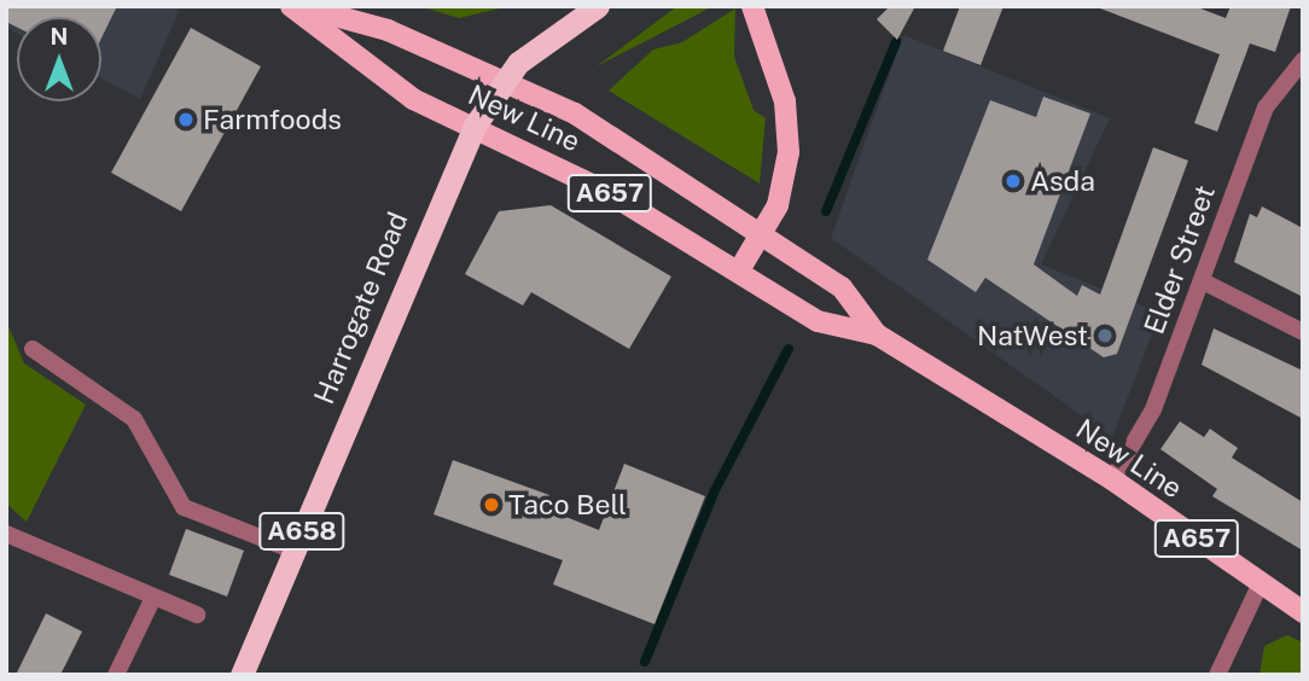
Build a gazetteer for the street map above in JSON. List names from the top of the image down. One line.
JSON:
{"streets":{"highway":["Harrogate Road","A658"],"main road":["New Line","A657"],"street":["Elder Street"]},"crossings":[["New Line","Elder Street"],["New Line","Harrogate Road"]],"places":["Farmfoods","Asda","NatWest","Taco Bell"],"north":"top"}
